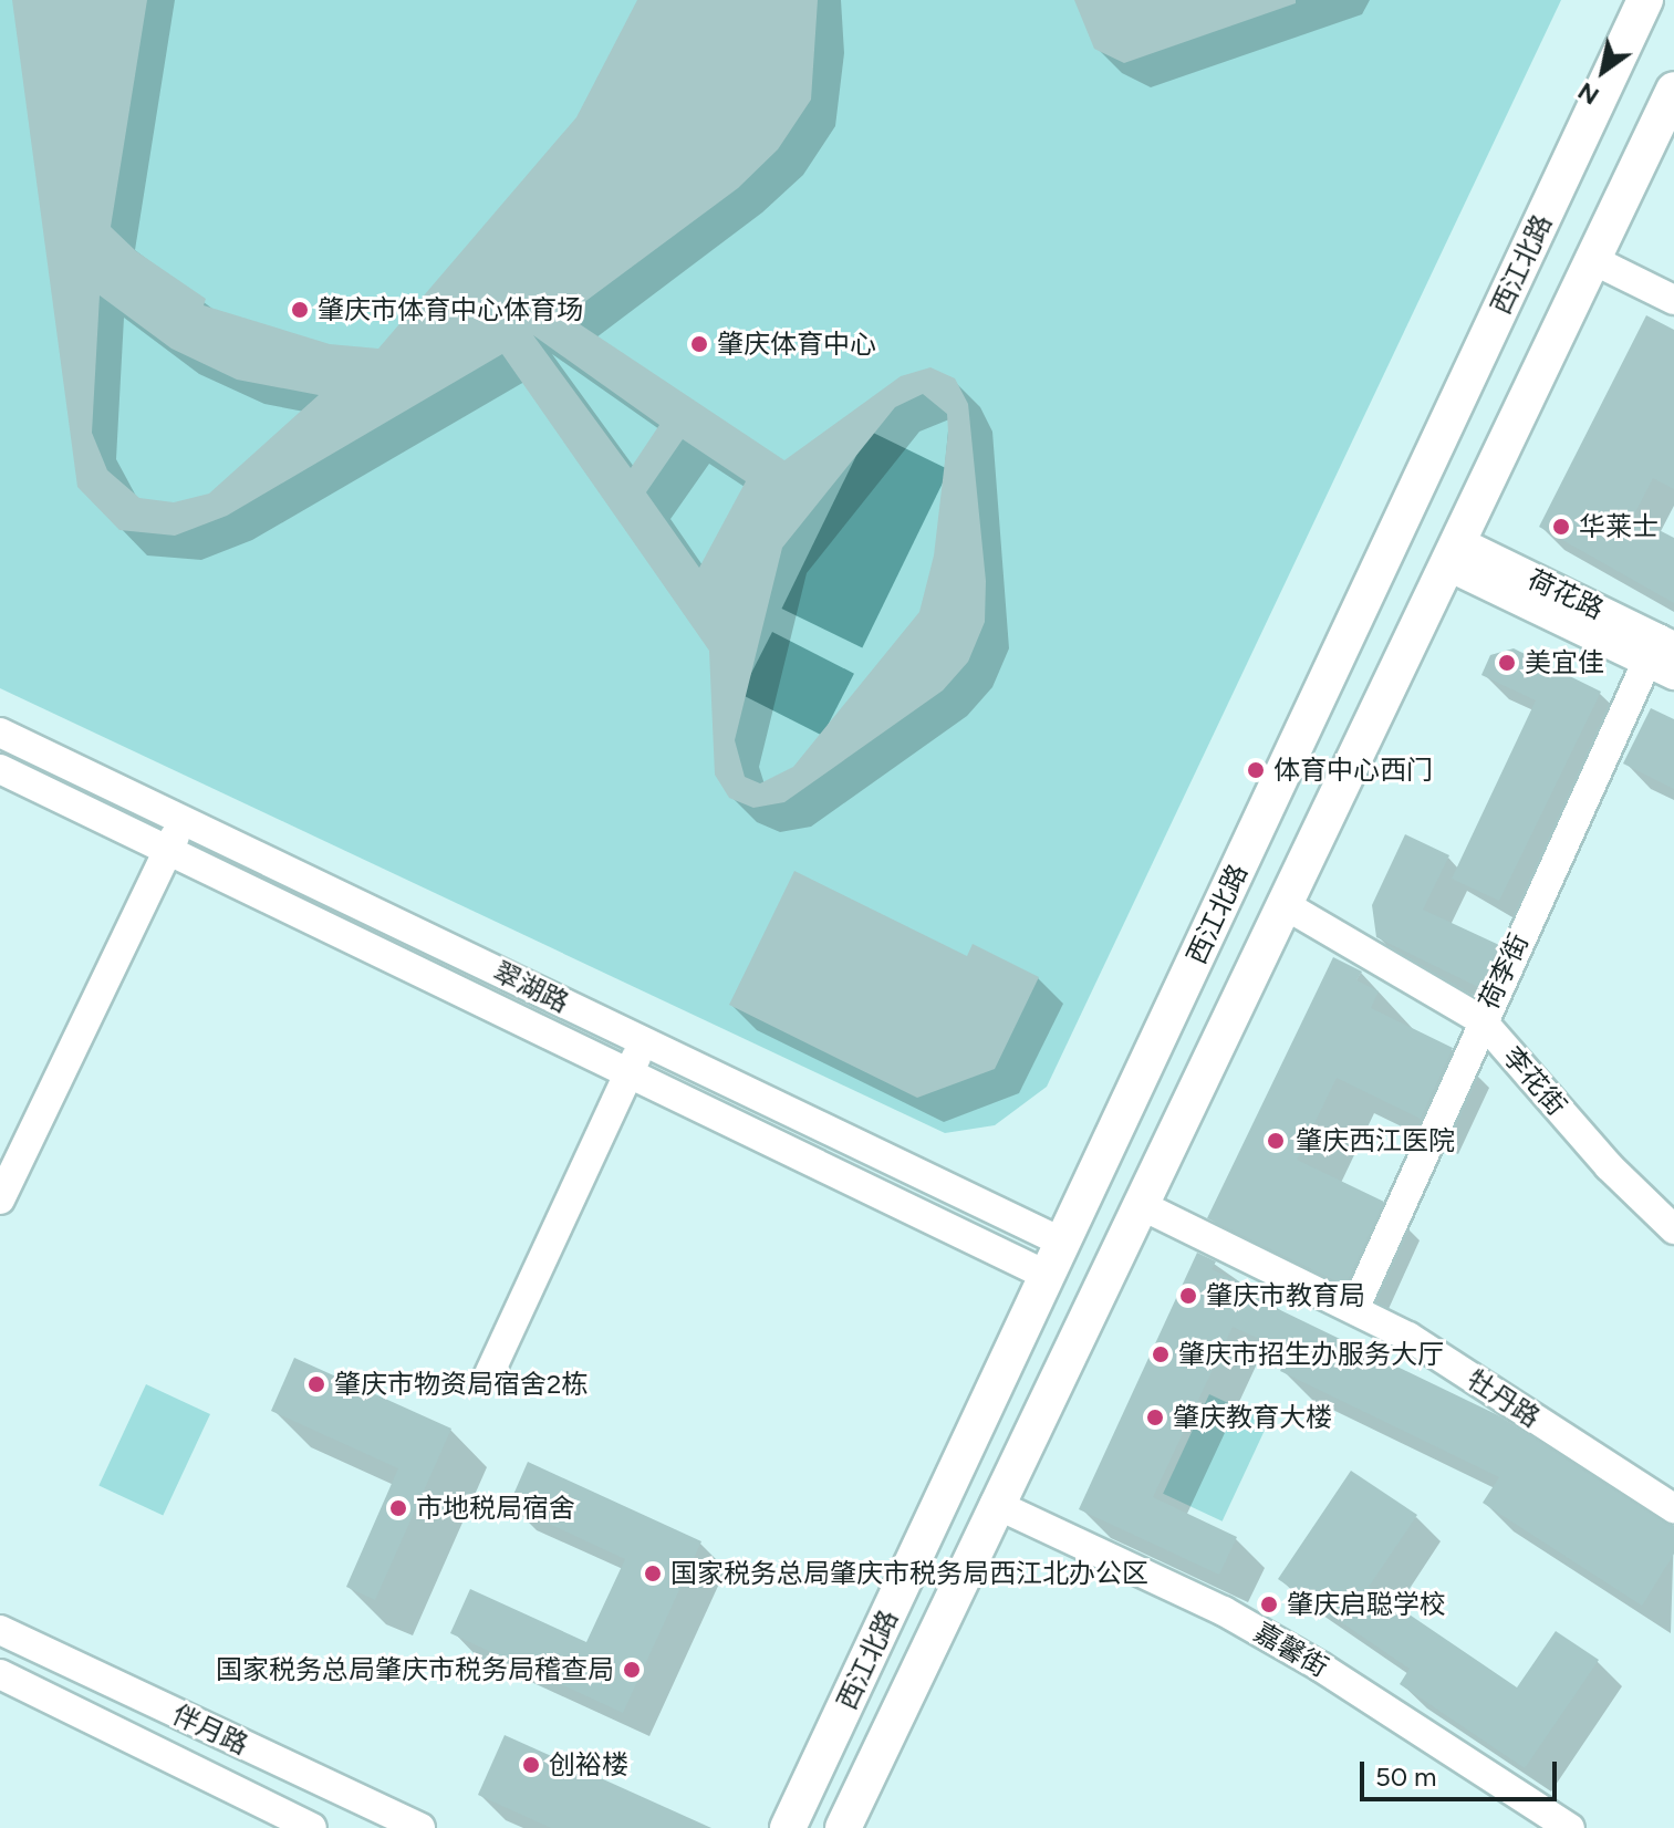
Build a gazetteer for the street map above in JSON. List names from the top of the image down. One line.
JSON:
{"streets":{"main road":["西江北路"],"street":["荷李街","翠湖路","李花街","牡丹路","嘉馨街","伴月路"]},"crossings":[["西江北路","翠湖路"],["西江北路","李花街"],["西江北路","牡丹路"],["西江北路","嘉馨街"],["荷李街","李花街"],["荷李街","牡丹路"]],"places":["肇庆市体育中心体育场","肇庆体育中心","华莱士","美宜佳","体育中心西门","肇庆西江医院","肇庆市教育局","肇庆市招生办服务大厅","肇庆市物资局宿舍2栋","肇庆教育大楼","市地税局宿舍","国家税务总局肇庆市税务局西江北办公区","肇庆启聪学校","国家税务总局肇庆市税务局稽查局","创裕楼"],"scale_bar":"50 m","north":"bottom left"}
